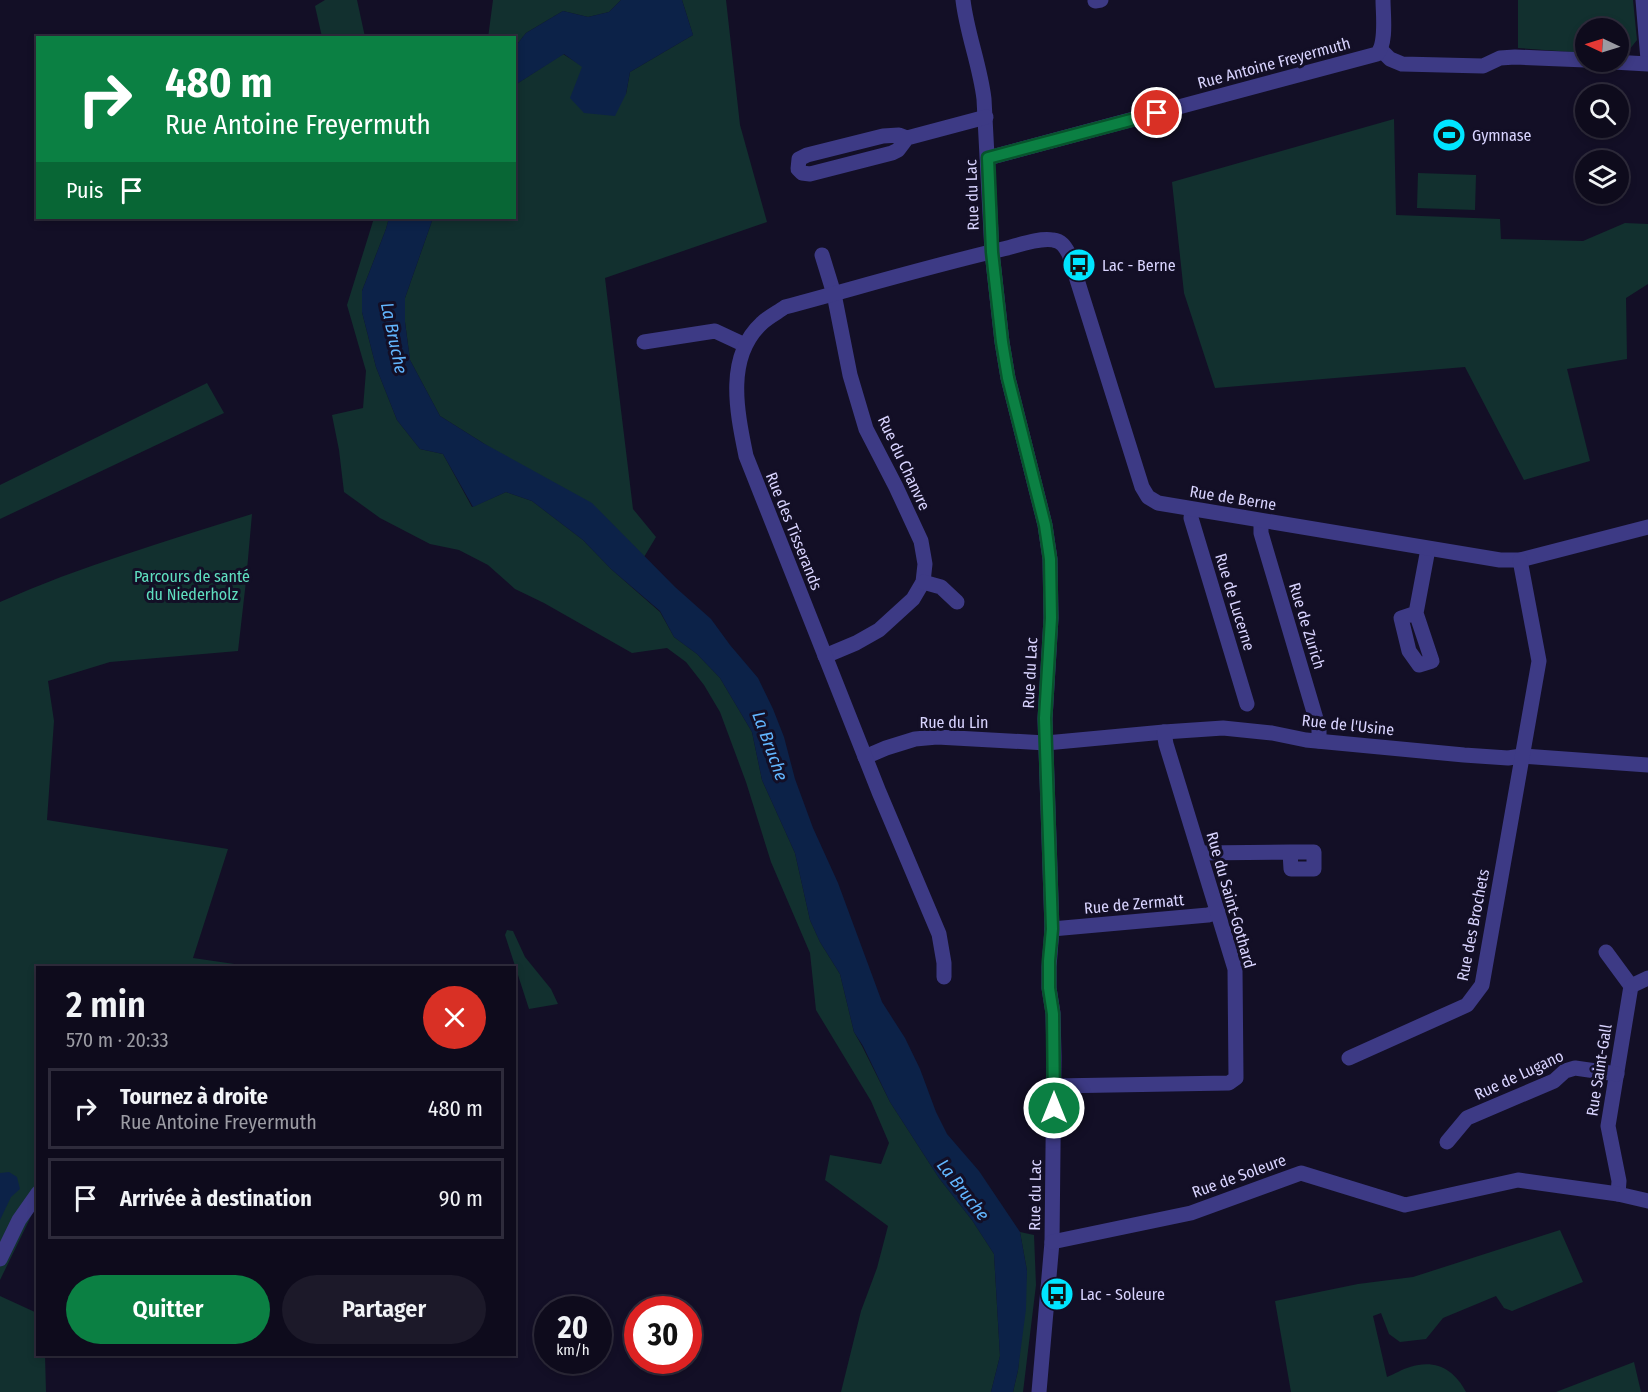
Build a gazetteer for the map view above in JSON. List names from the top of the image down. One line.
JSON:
{"streets":{"street":["Rue Antoine Freyermuth","Rue du Lac","Rue du Chanvre","Rue de Berne","Rue des Tisserands","Rue de Lucerne","Rue de Zurich","Rue du Lin","Rue de l'Usine","Rue du Saint-Gothard","Rue de Zermatt","Rue des Brochets","Rue Saint-Gall","Rue de Lugano","Rue de Soleure"]},"crossings":[["Rue Antoine Freyermuth","Rue du Lac"],["Rue du Lac","Rue de Berne"],["Rue du Lac","Rue des Tisserands"],["Rue du Lac","Rue du Lin"],["Rue du Lac","Rue de l'Usine"],["Rue du Lac","Rue du Saint-Gothard"],["Rue du Lac","Rue de Zermatt"],["Rue du Lac","Rue de Soleure"],["Rue du Chanvre","Rue des Tisserands"],["Rue de Berne","Rue des Tisserands"],["Rue de Berne","Rue de Lucerne"],["Rue de Berne","Rue de Zurich"],["Rue de Berne","Rue des Brochets"],["Rue des Tisserands","Rue du Lin"],["Rue de Zurich","Rue de l'Usine"],["Rue du Lin","Rue de l'Usine"],["Rue de l'Usine","Rue du Saint-Gothard"],["Rue de l'Usine","Rue des Brochets"],["Rue du Saint-Gothard","Rue de Zermatt"],["Rue Saint-Gall","Rue de Lugano"],["Rue Saint-Gall","Rue de Soleure"]],"water":["La Bruche"],"parks":["Parcours de santé du Niederholz"],"places":{"sports":["Gymnase"],"bus stop":["Lac - Berne","Lac - Soleure"]},"north":"left","page":{"turn":["480 m","Rue Antoine Freyermuth"],"then":"Puis","heading":["2 min","570 m · 20:33"],"list":[{"name":"Tournez à droite","note":"Rue Antoine Freyermuth","value":"480 m"},{"name":"Arrivée à destination","value":"90 m"}],"buttons":["Quitter","Partager"],"speed":"20 km/h","limit":"30"}}
